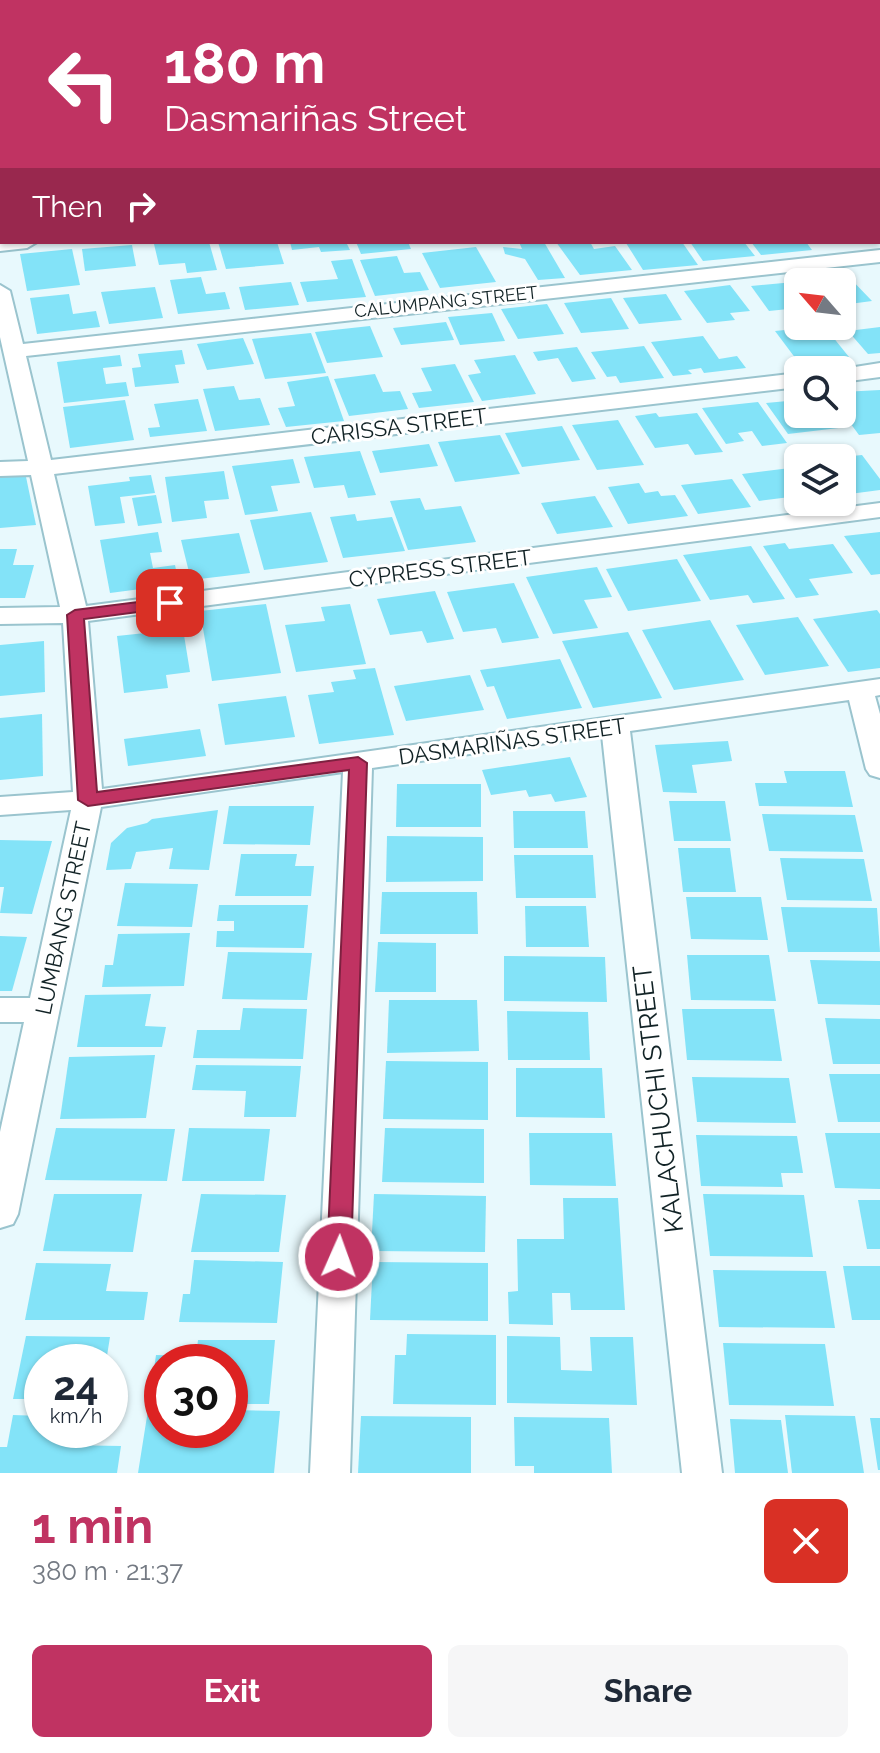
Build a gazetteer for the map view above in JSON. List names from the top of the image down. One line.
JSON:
{"streets":{"street":["CALUMPANG STREET","CARISSA STREET","CYPRESS STREET","DASMARIÑAS STREET","LUMBANG STREET","KALACHUCHI STREET"]},"crossings":[["CALUMPANG STREET","LUMBANG STREET"],["CARISSA STREET","LUMBANG STREET"],["CYPRESS STREET","LUMBANG STREET"],["DASMARIÑAS STREET","LUMBANG STREET"],["DASMARIÑAS STREET","KALACHUCHI STREET"]],"north":"top left","page":{"turn":["180 m","Dasmariñas Street"],"then":"Then","speed":"24 km/h","limit":"30","heading":["1 min","380 m · 21:37"],"buttons":["Exit","Share"]}}
